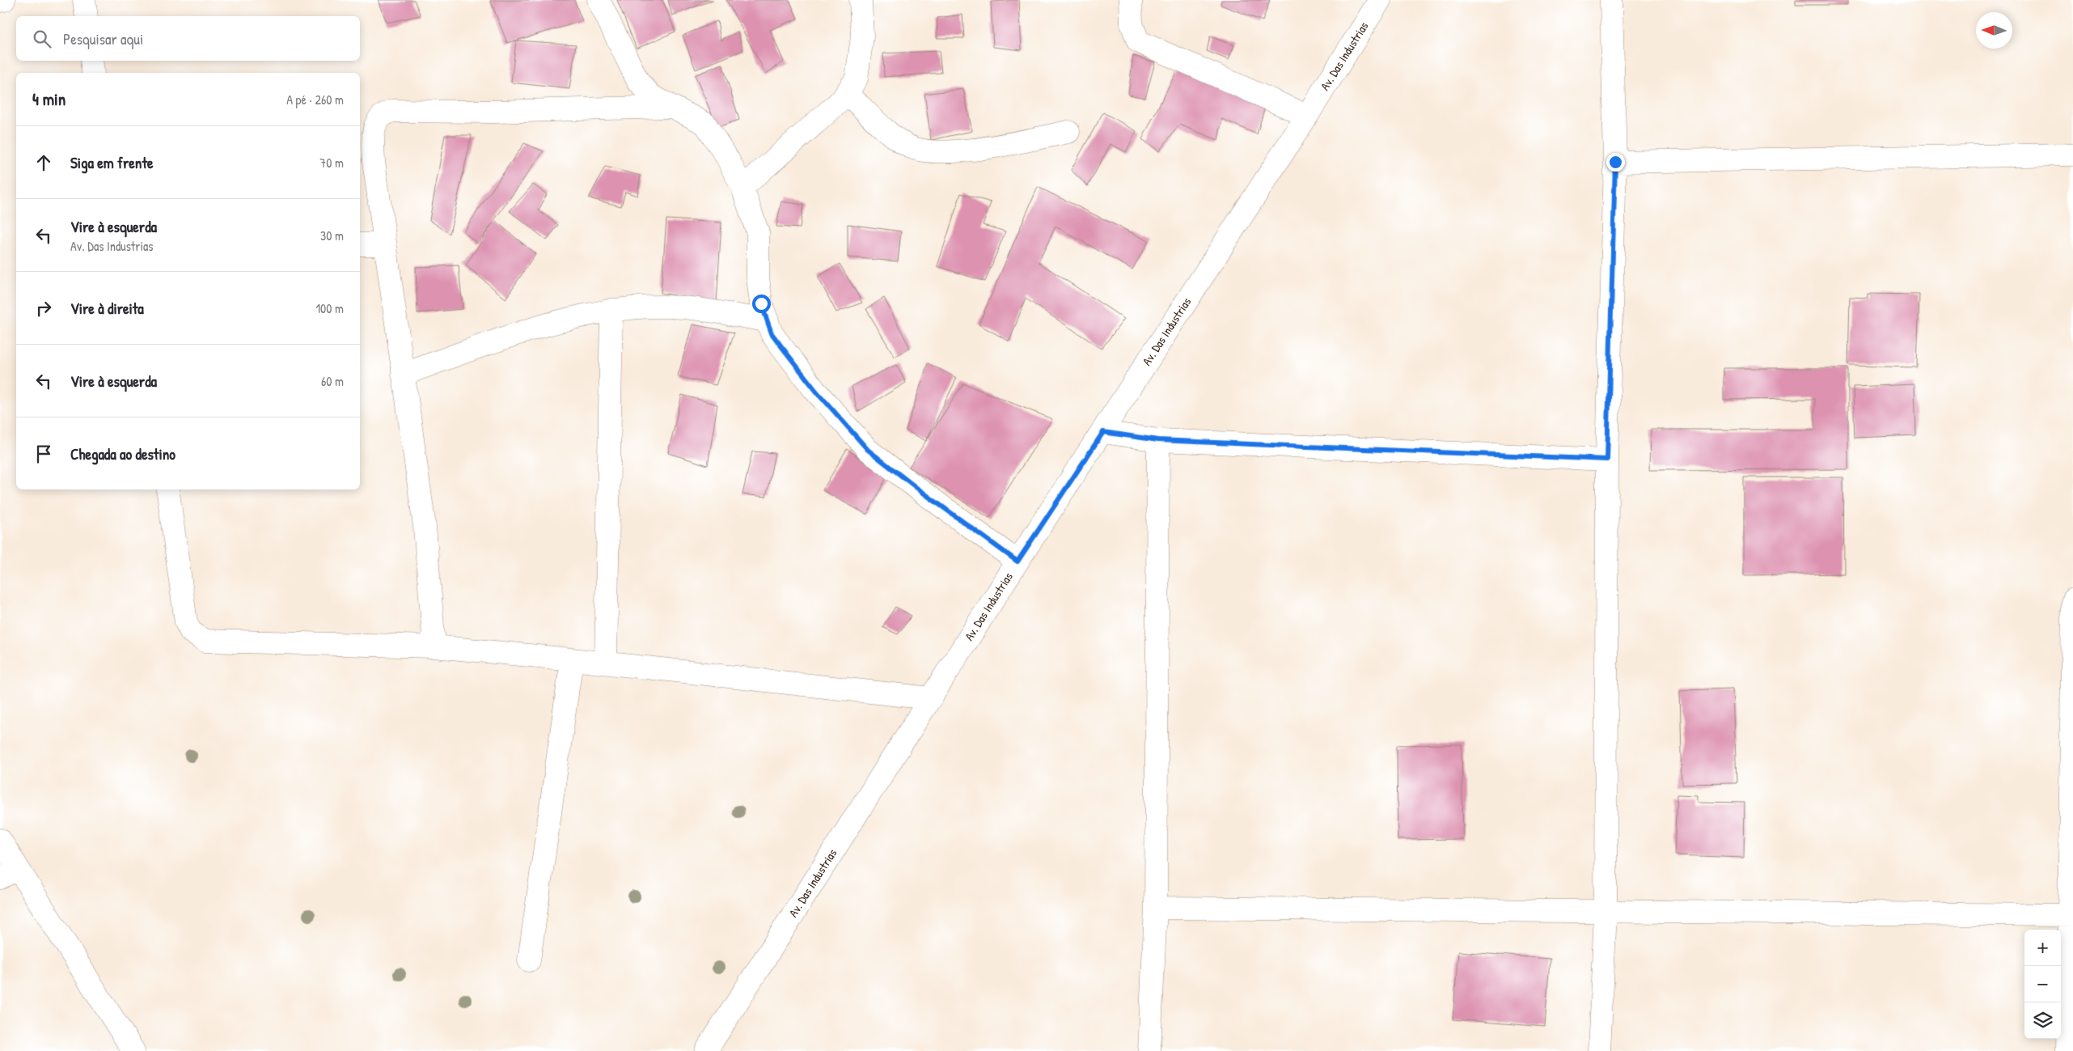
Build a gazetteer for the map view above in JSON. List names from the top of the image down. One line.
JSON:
{"streets":{"street":["Av. Das Industrias"]},"north":"left","page":{"search":"Pesquisar aqui","heading":["4 min","A pé · 260 m"],"list":[["Siga em frente","70 m"],["Vire à esquerda","Av. Das Industrias","30 m"],["Vire à direita","100 m"],["Vire à esquerda","60 m"],"Chegada ao destino"],"map_buttons":["+","−"]}}
